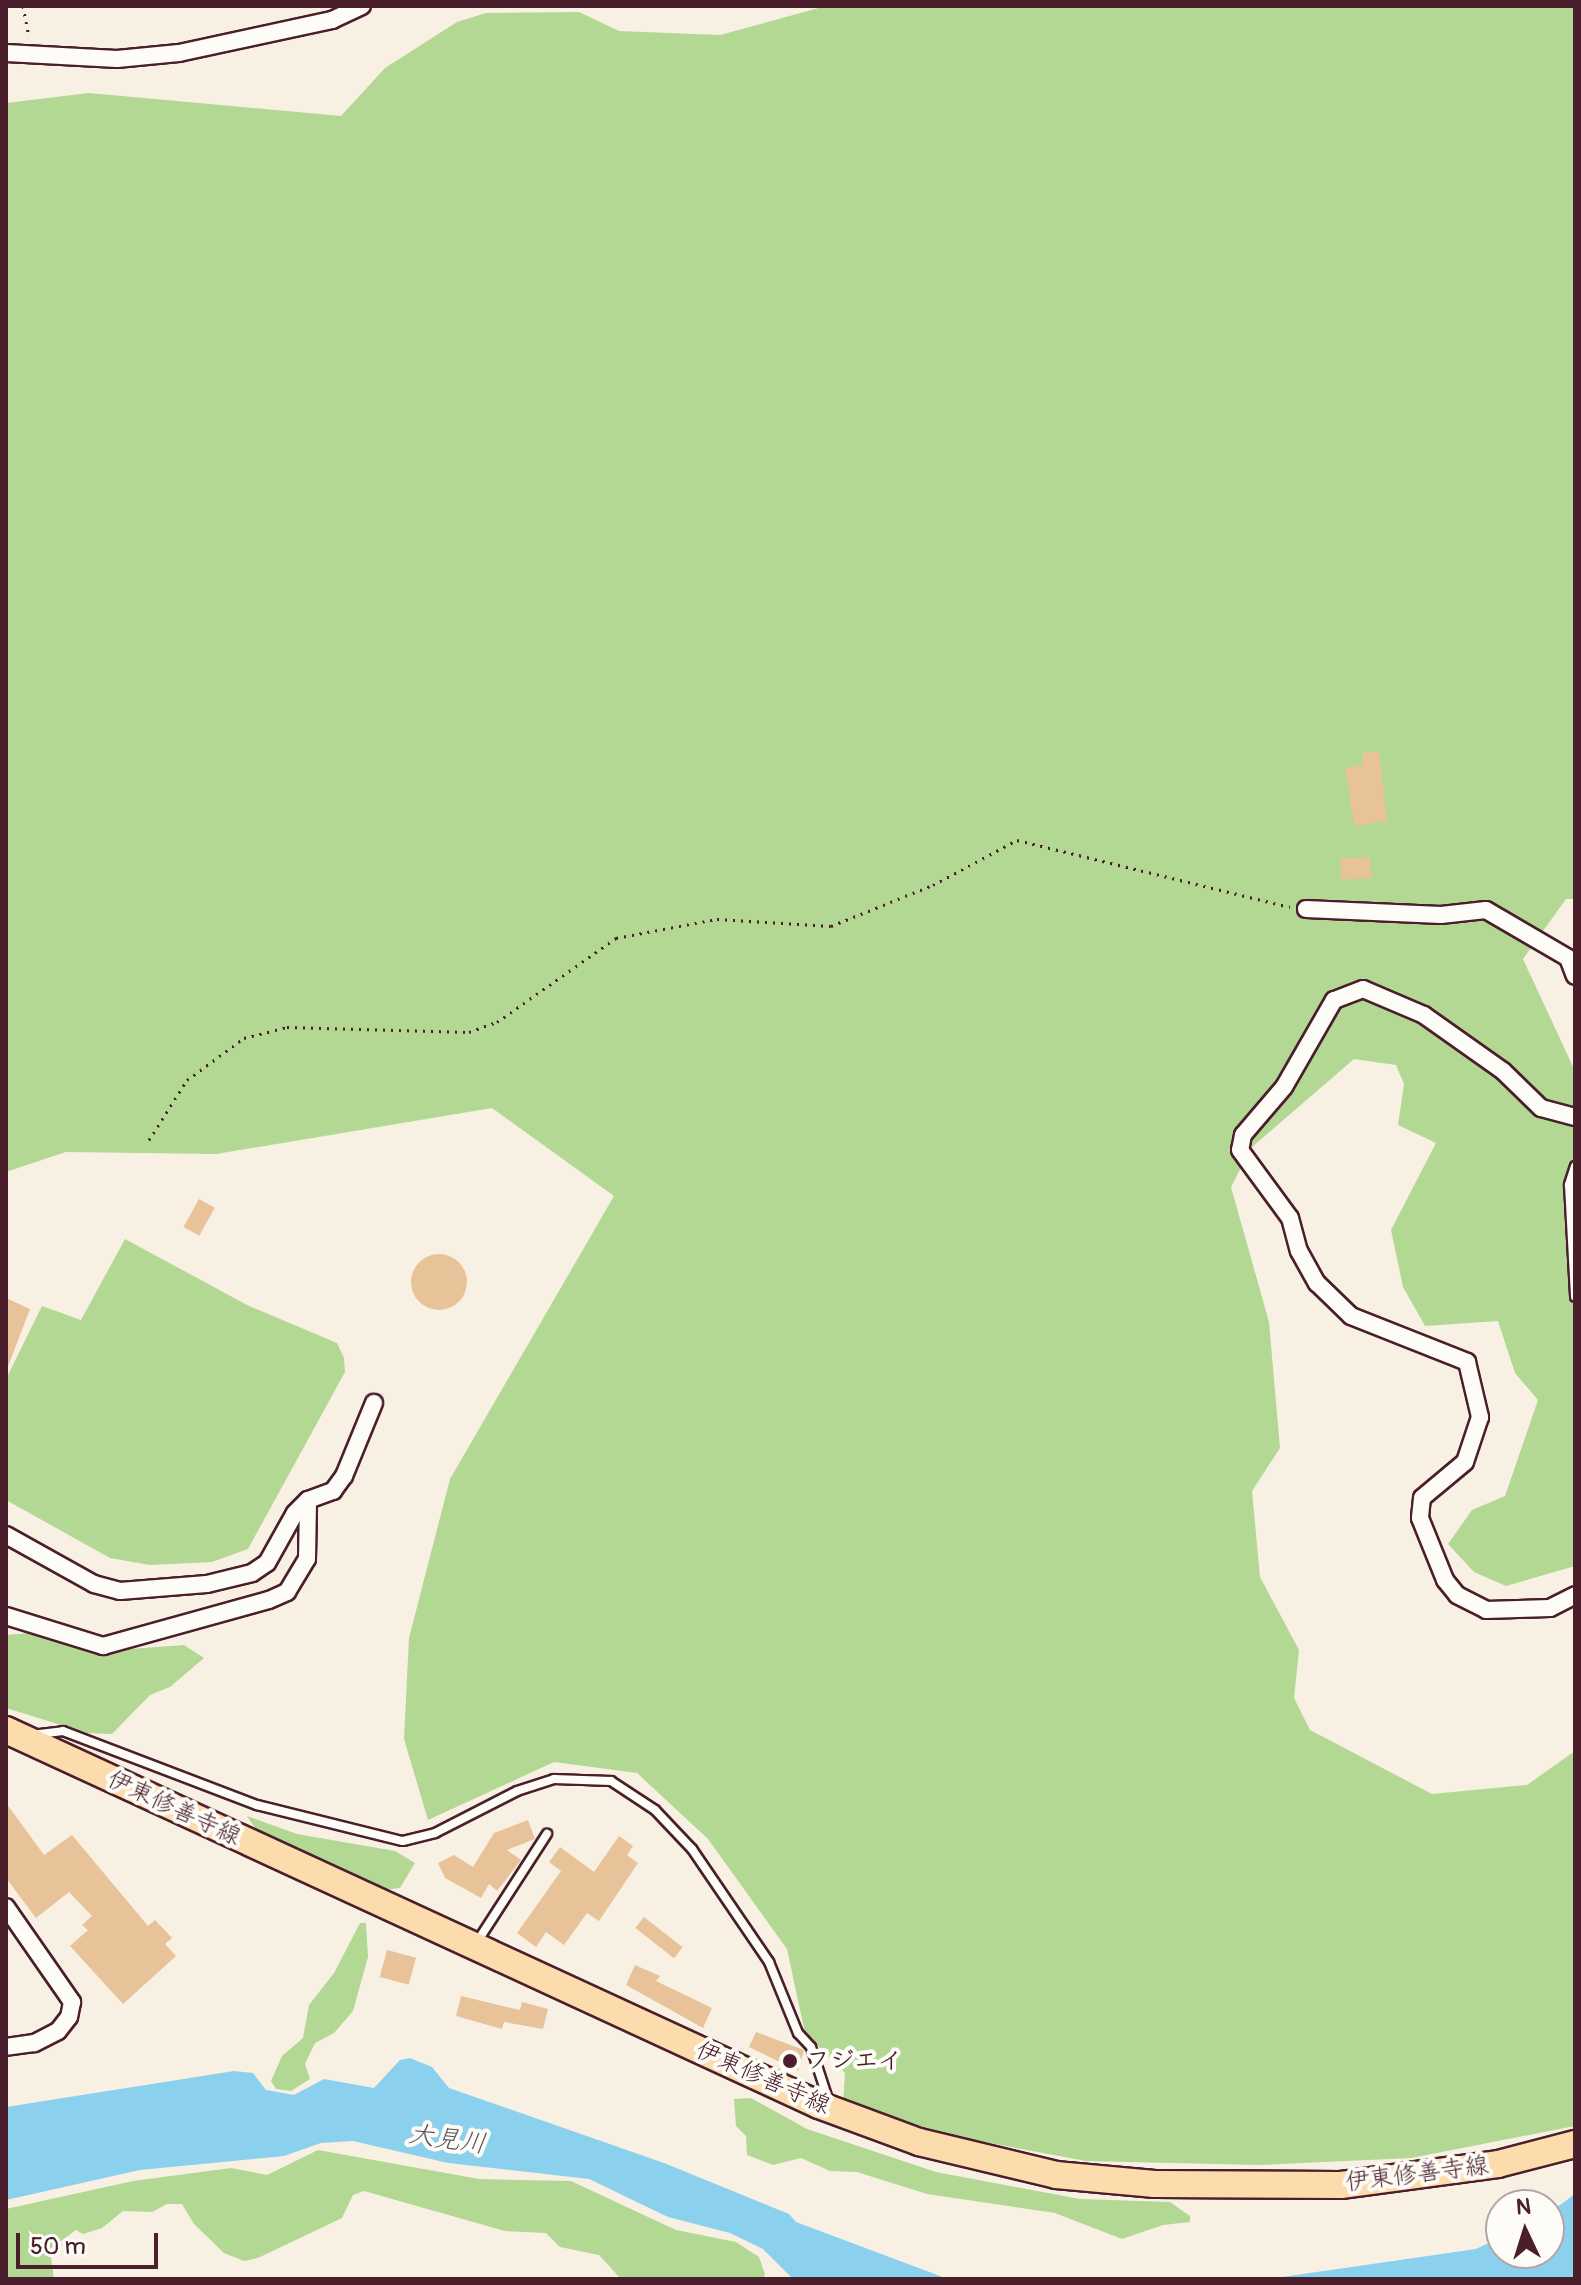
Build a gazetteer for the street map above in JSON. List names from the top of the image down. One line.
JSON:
{"streets":{"main road":["伊東修善寺線"]},"water":["大見川"],"places":["フジエイ"],"scale_bar":"50 m","north":"top"}
